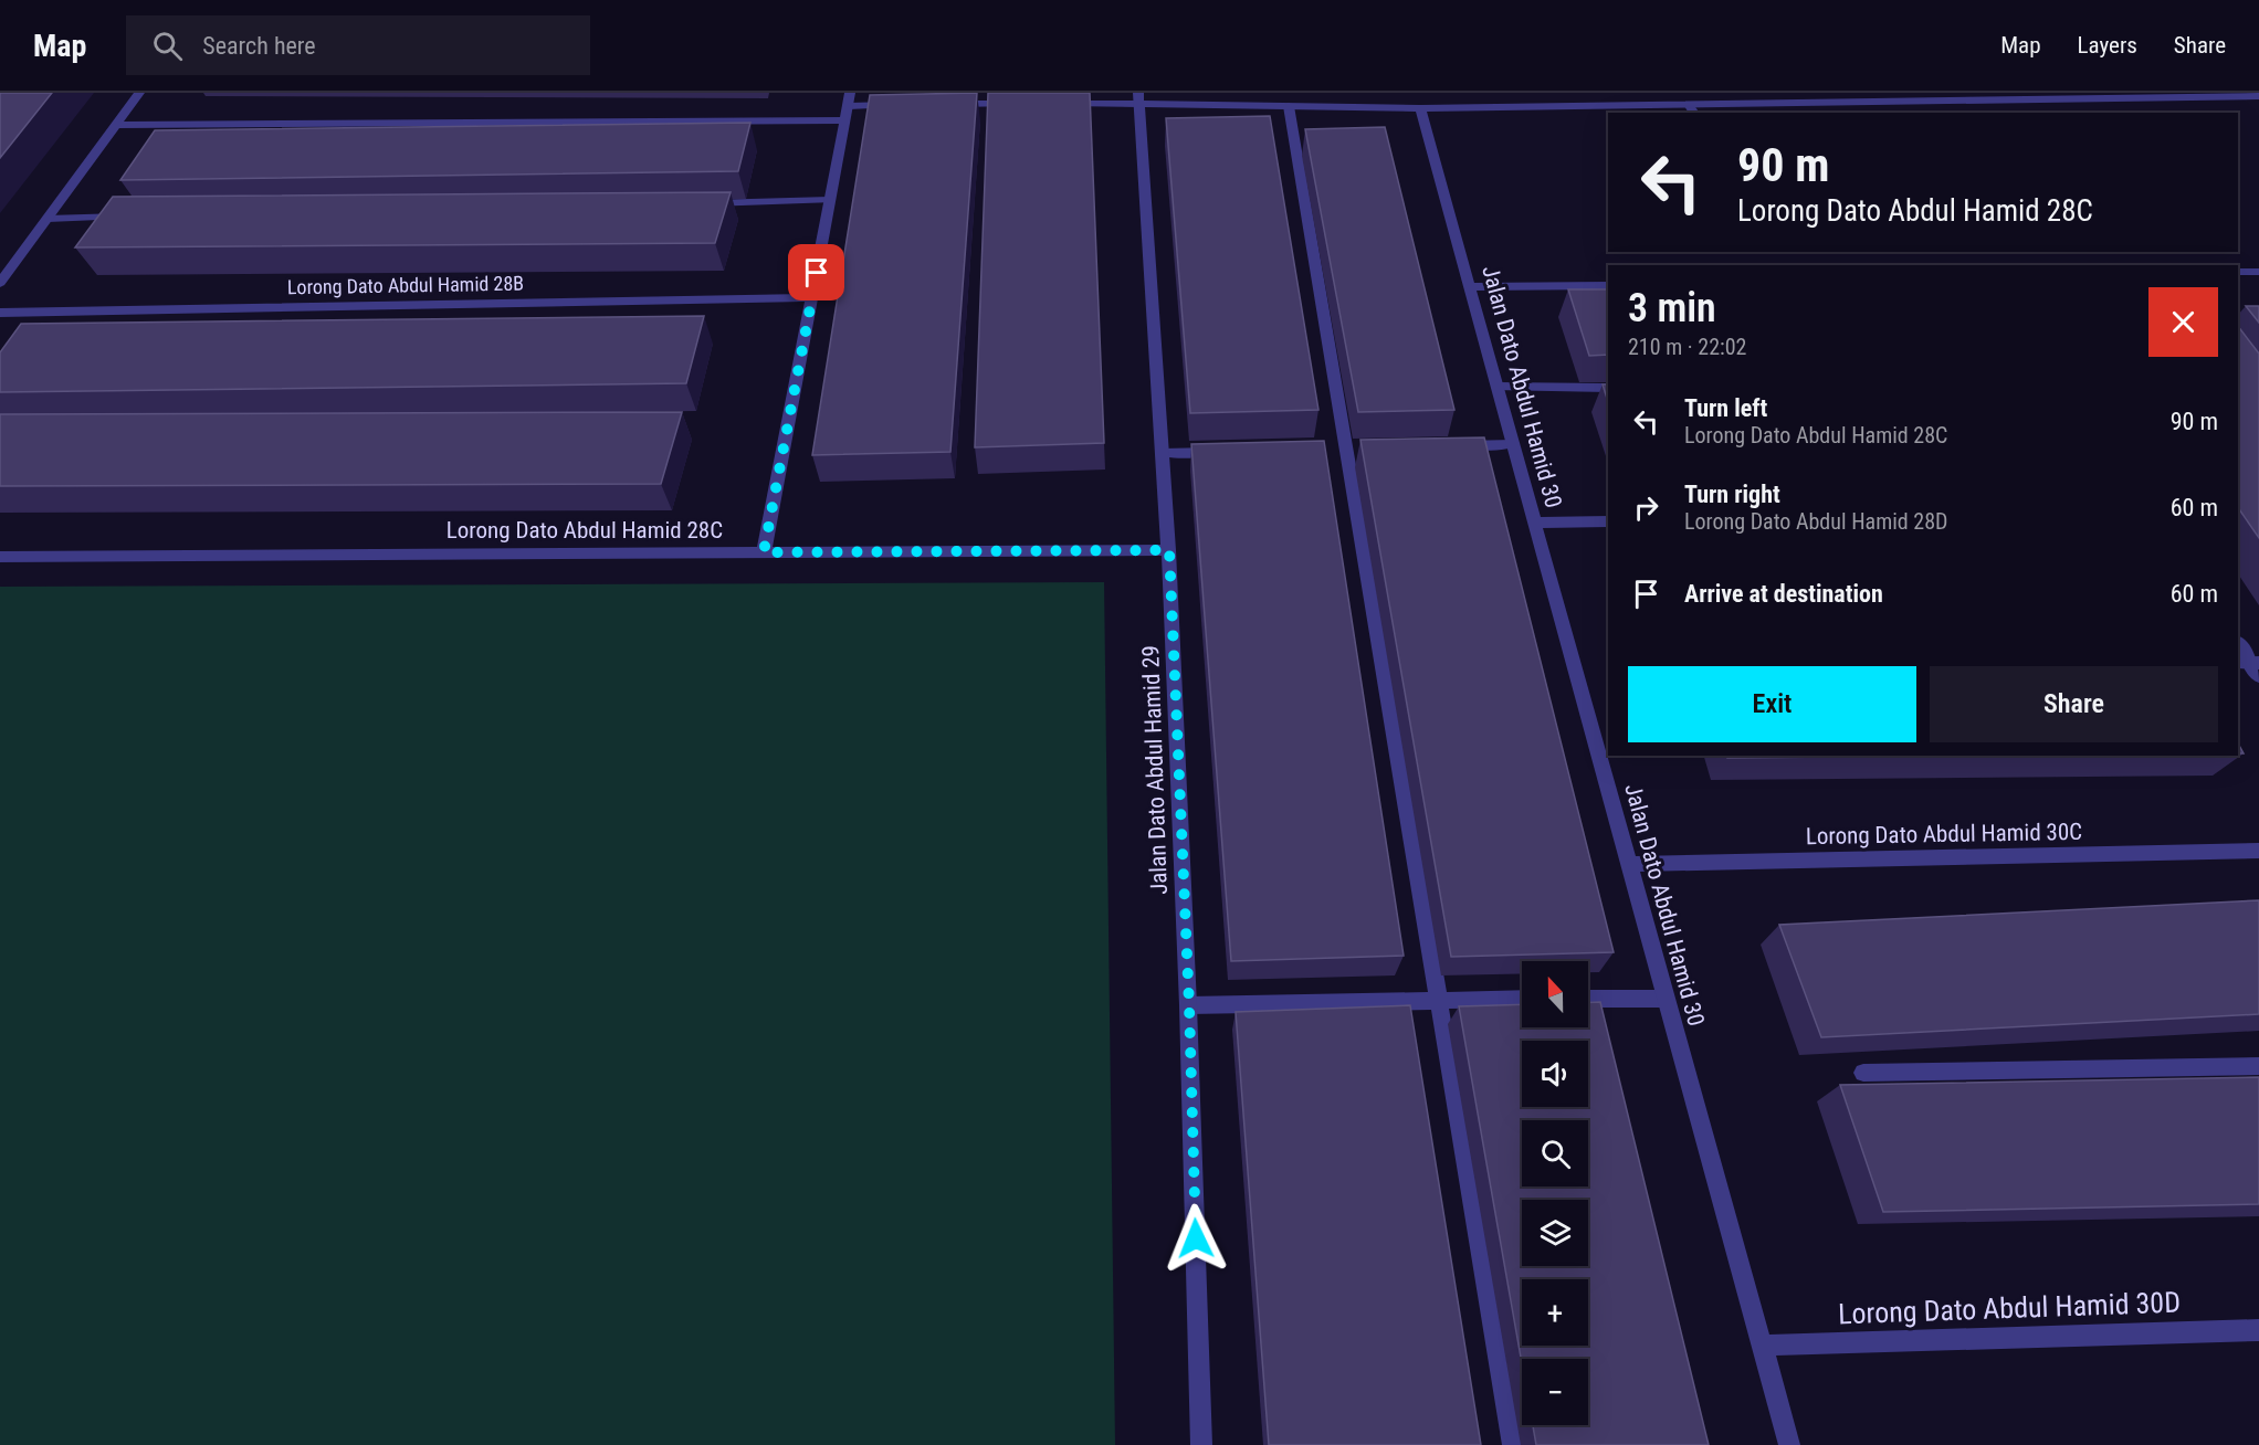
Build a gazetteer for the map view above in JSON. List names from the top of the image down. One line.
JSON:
{"streets":{"street":["Lorong Dato Abdul Hamid 28B","Jalan Dato Abdul Hamid 30","Lorong Dato Abdul Hamid 28C","Jalan Dato Abdul Hamid 29","Lorong Dato Abdul Hamid 30C","Lorong Dato Abdul Hamid 30D"]},"crossings":[["Jalan Dato Abdul Hamid 30","Lorong Dato Abdul Hamid 30C"],["Jalan Dato Abdul Hamid 30","Lorong Dato Abdul Hamid 30D"],["Lorong Dato Abdul Hamid 28C","Jalan Dato Abdul Hamid 29"]],"north":"top","page":{"header":"Map","search":"Search here","nav":["Map","Layers","Share"],"turn":["90 m","Lorong Dato Abdul Hamid 28C"],"heading":["3 min","210 m · 22:02"],"list":[{"name":"Turn left","note":"Lorong Dato Abdul Hamid 28C","value":"90 m"},{"name":"Turn right","note":"Lorong Dato Abdul Hamid 28D","value":"60 m"},{"name":"Arrive at destination","value":"60 m"}],"buttons":["Exit","Share"],"map_buttons":["+","−"]}}
